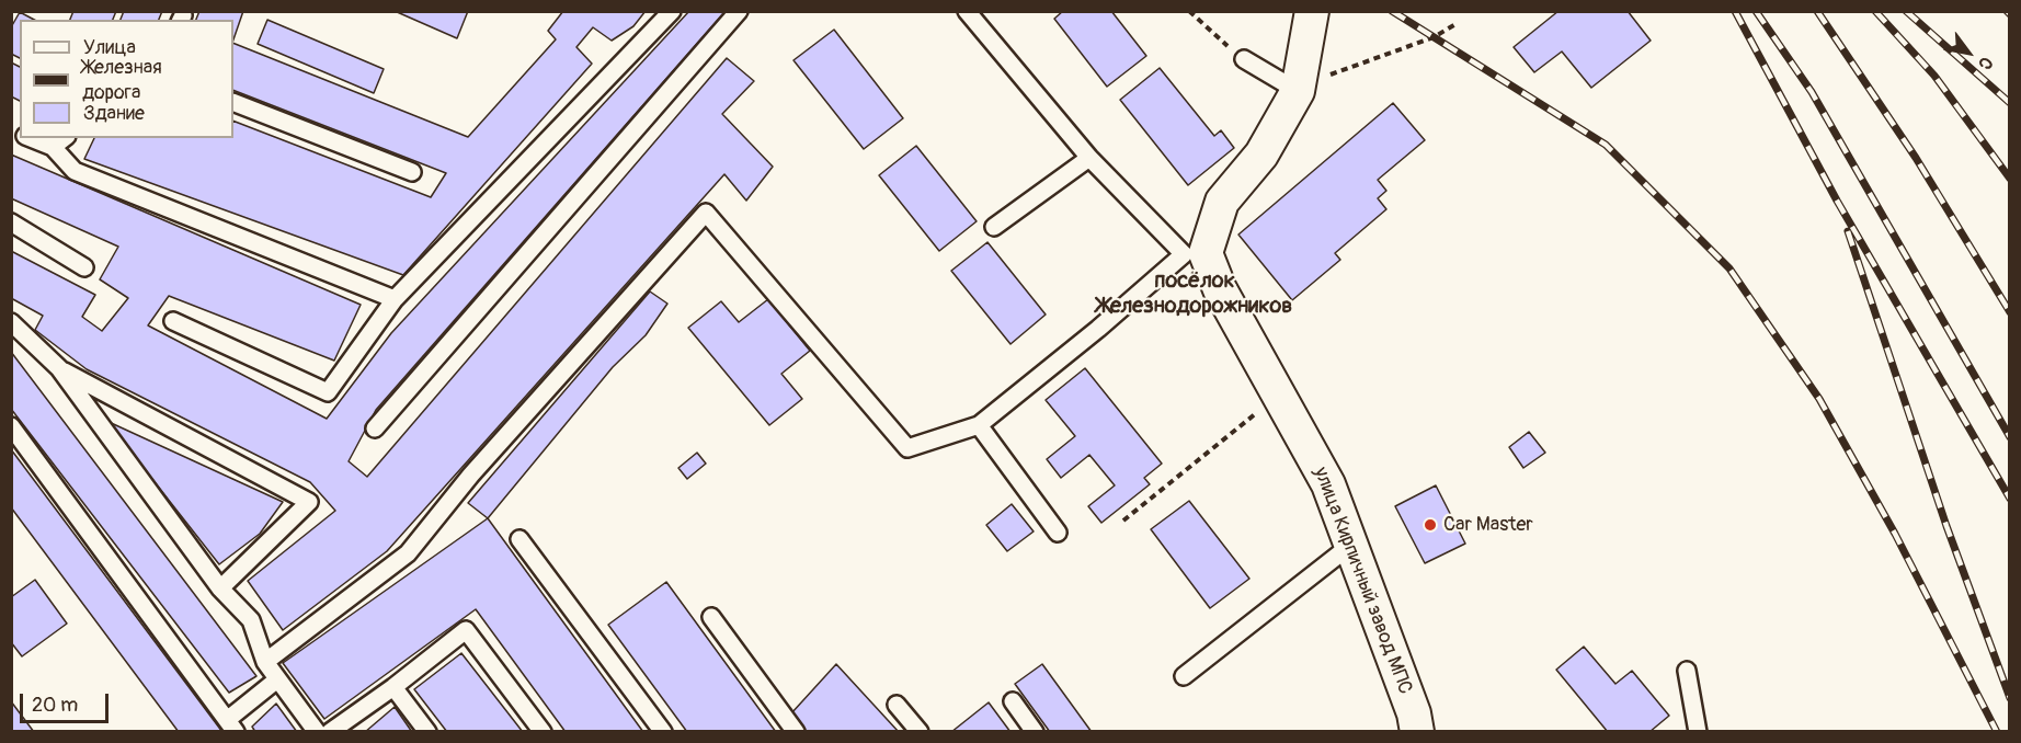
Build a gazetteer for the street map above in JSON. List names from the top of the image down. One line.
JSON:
{"streets":{"street":["улица Кирпичный завод МПС"]},"districts":["посёлок Железнодорожников"],"places":["Car Master"],"legend":["Улица","Железная дорога","Здание"],"scale_bar":"20 m","north":"bottom right"}
